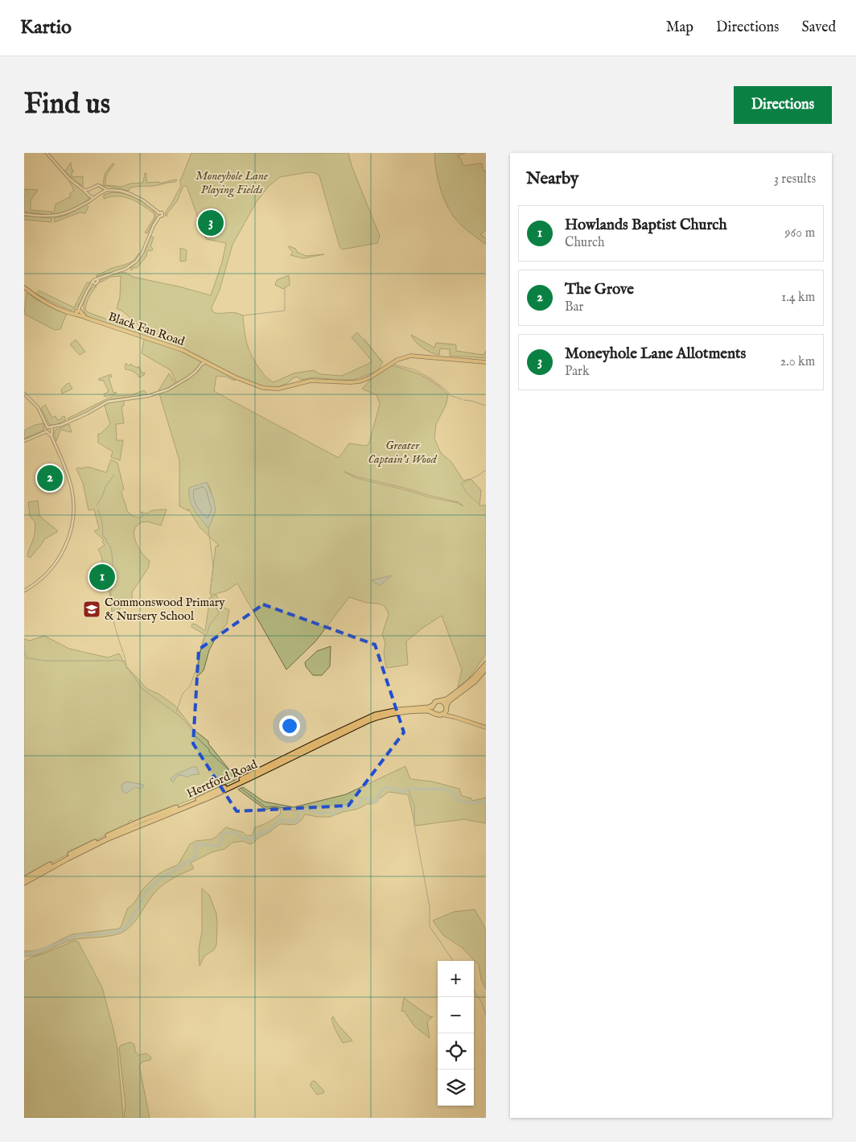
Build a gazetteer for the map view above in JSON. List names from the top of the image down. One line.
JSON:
{"streets":{"highway":["Hertford Road"],"main road":["Black Fan Road"]},"parks":["Moneyhole Lane Playing Fields","Greater Captain's Wood"],"places":{"school or university":["Commonswood Primary & Nursery School"]},"page":{"header":"Kartio","nav":["Map","Directions","Saved"],"buttons":"Directions","title":"Find us","heading":["Nearby","3 results"],"list":[{"mark":"1","name":"Howlands Baptist Church","note":"Church","value":"960 m"},{"mark":"2","name":"The Grove","note":"Bar","value":"1.4 km"},{"mark":"3","name":"Moneyhole Lane Allotments","note":"Park","value":"2.0 km"}],"pins":["3","2","1"],"map_buttons":["+","−"]}}
